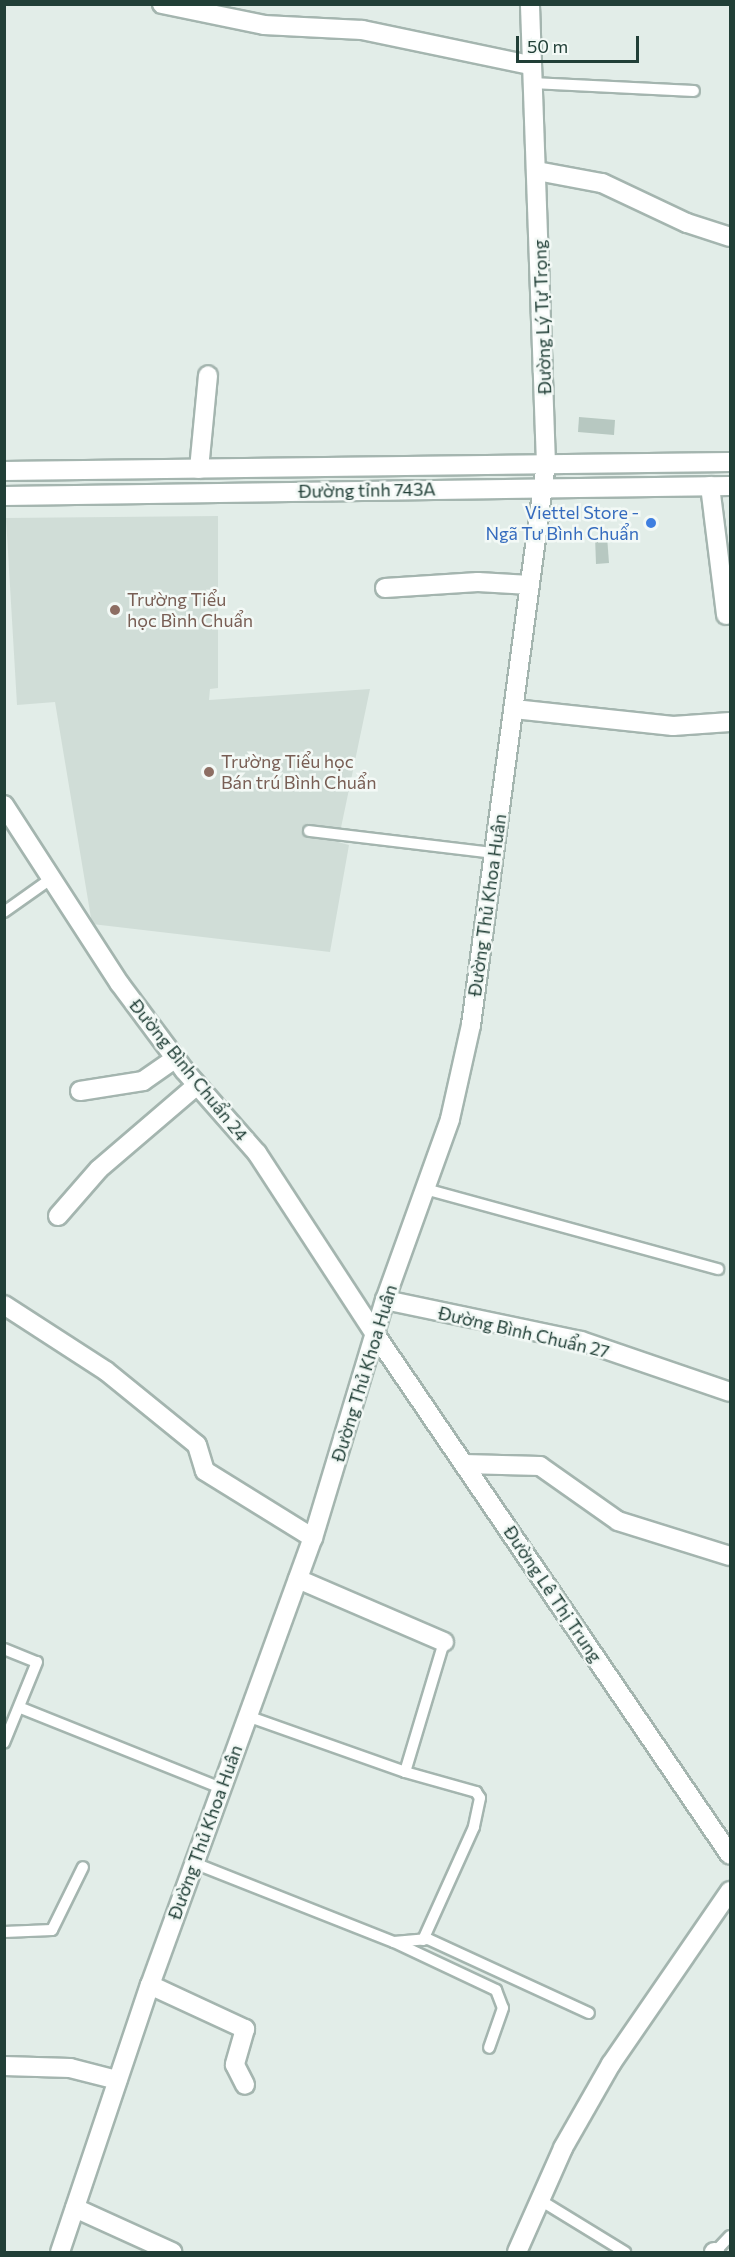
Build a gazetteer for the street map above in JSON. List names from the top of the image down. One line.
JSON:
{"streets":{"street":["Đường Lý Tự Trọng","Đường tỉnh 743A","Đường Thủ Khoa Huân","Đường Bình Chuẩn 24","Đường Bình Chuẩn 27","Đường Lê Thị Trung"]},"crossings":[["Đường Lý Tự Trọng","Đường tỉnh 743A"],["Đường Lý Tự Trọng","Đường Thủ Khoa Huân"],["Đường tỉnh 743A","Đường Thủ Khoa Huân"],["Đường Thủ Khoa Huân","Đường Bình Chuẩn 24"],["Đường Thủ Khoa Huân","Đường Bình Chuẩn 27"],["Đường Thủ Khoa Huân","Đường Lê Thị Trung"],["Đường Bình Chuẩn 24","Đường Lê Thị Trung"]],"places":["Viettel Store - Ngã Tư Bình Chuẩn","Trường Tiểu học Bình Chuẩn","Trường Tiểu học Bán trú Bình Chuẩn"],"scale_bar":"50 m"}
